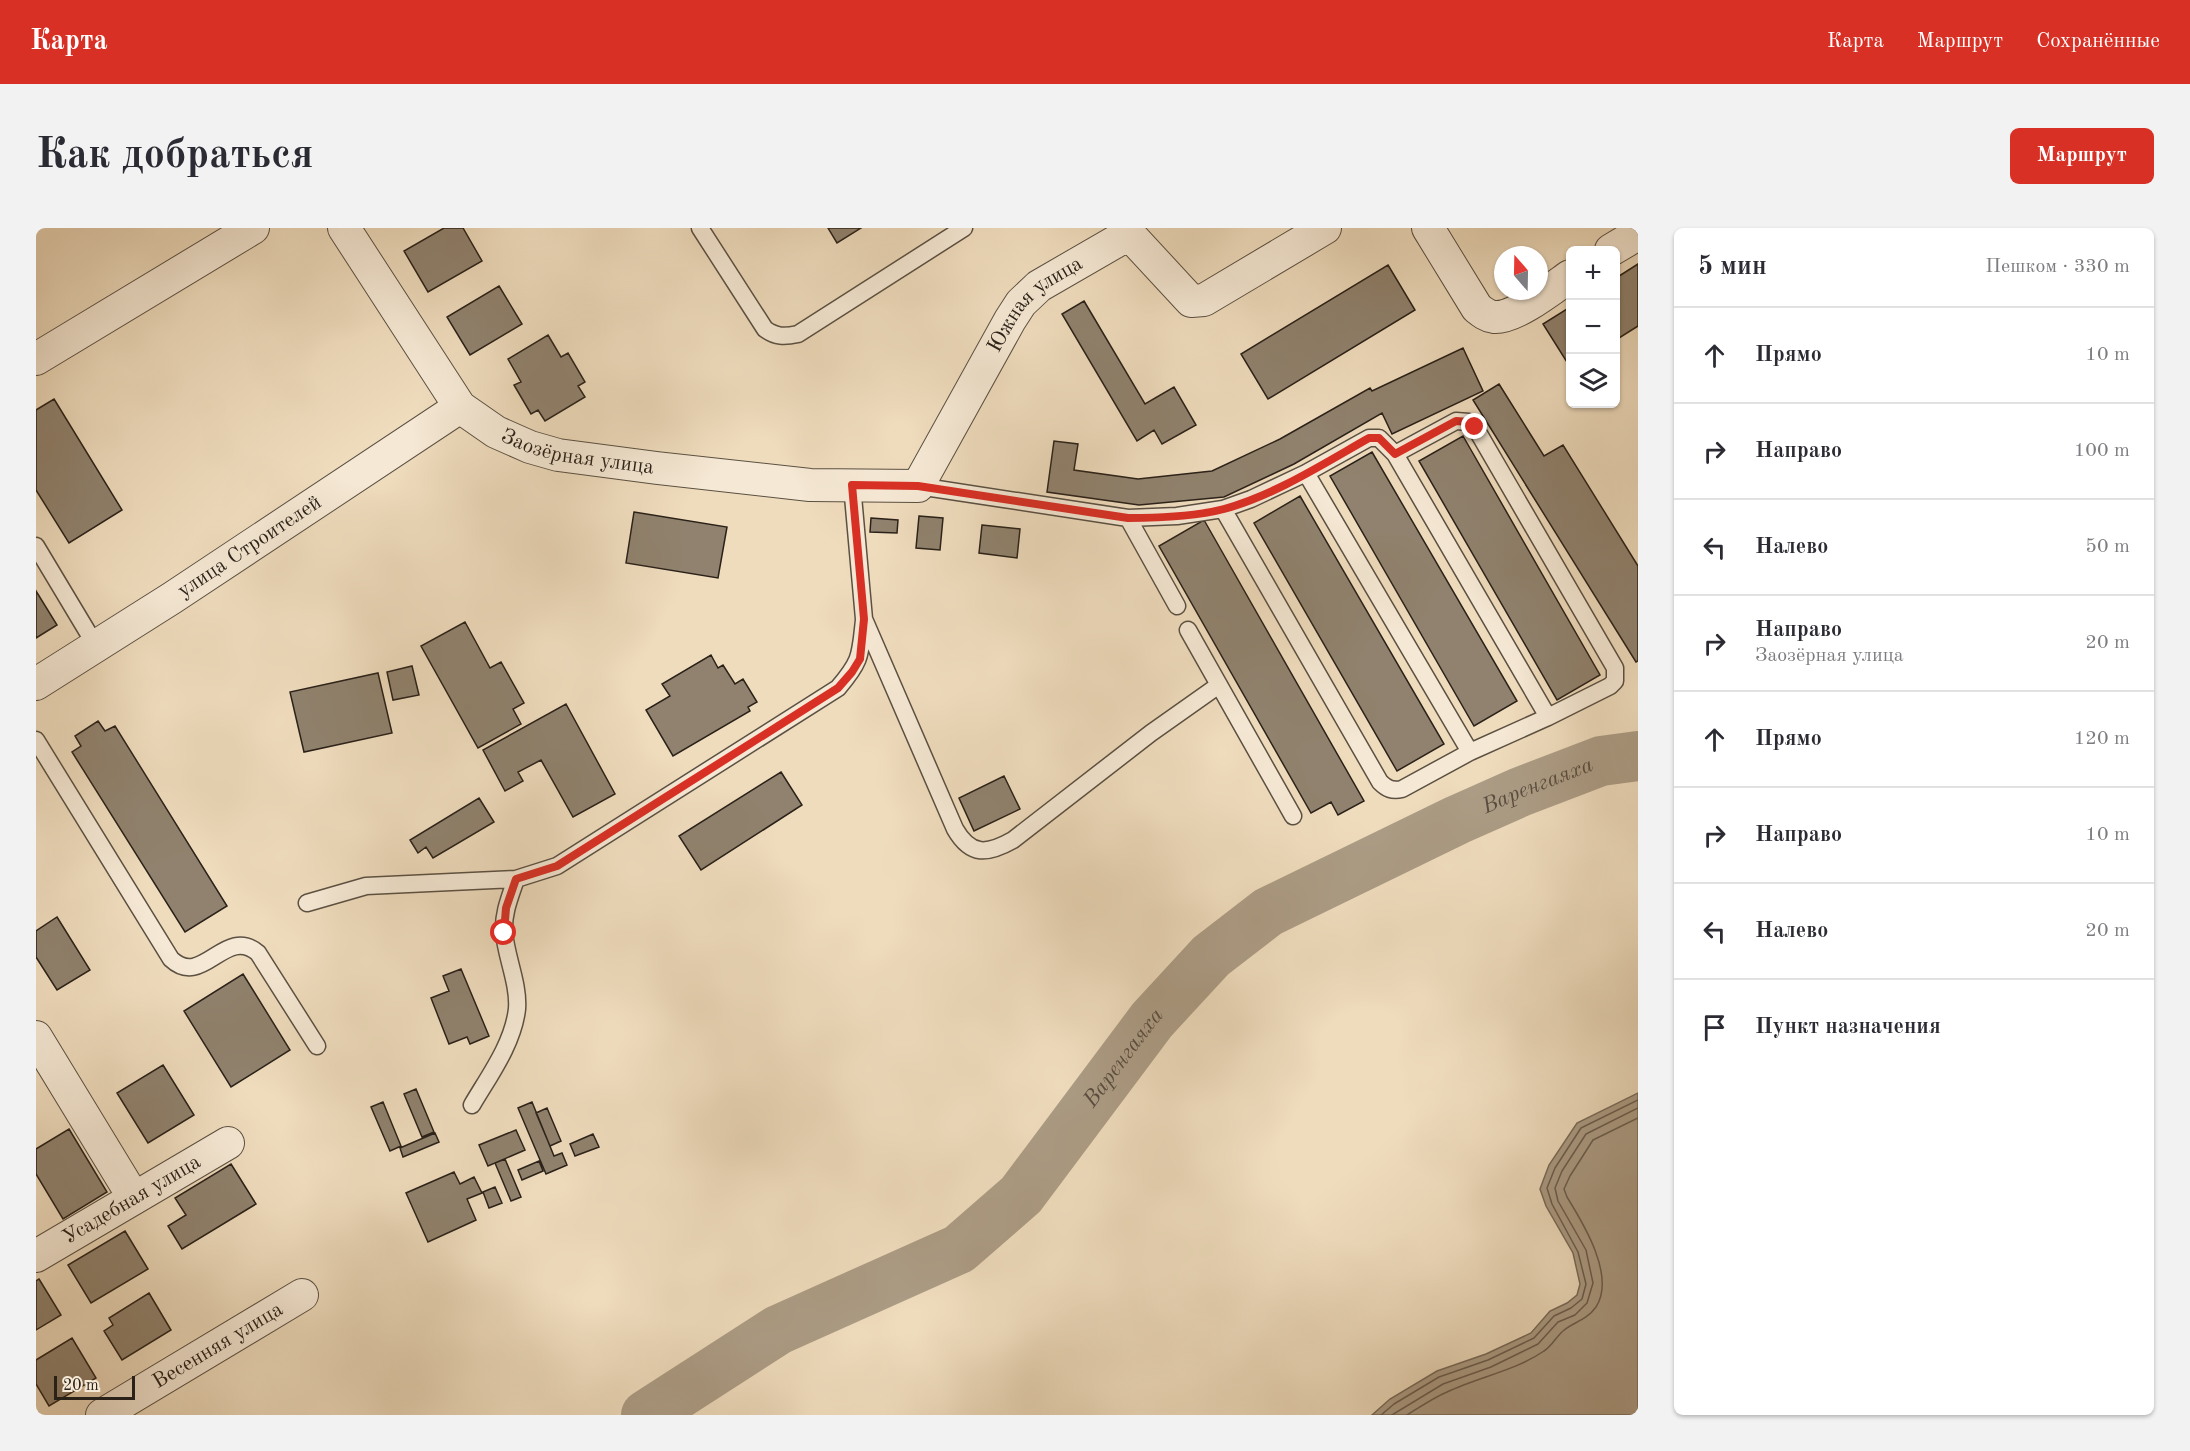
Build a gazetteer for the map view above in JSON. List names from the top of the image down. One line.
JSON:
{"streets":{"street":["Южная улица","Заозёрная улица","улица Строителей","Усадебная улица","Весенняя улица"]},"crossings":[["Южная улица","Заозёрная улица"],["Заозёрная улица","улица Строителей"]],"water":["Варенгаяха"],"scale_bar":"20 m","north":"top","page":{"header":"Карта","nav":["Карта","Маршрут","Сохранённые"],"buttons":"Маршрут","title":"Как добраться","heading":["5 мин","Пешком · 330 m"],"map_buttons":["+","−"],"list":[["Прямо","10 m"],["Направо","100 m"],["Налево","50 m"],["Направо","Заозёрная улица","20 m"],["Прямо","120 m"],["Направо","10 m"],["Налево","20 m"],"Пункт назначения"],"scale":"20 m"}}
